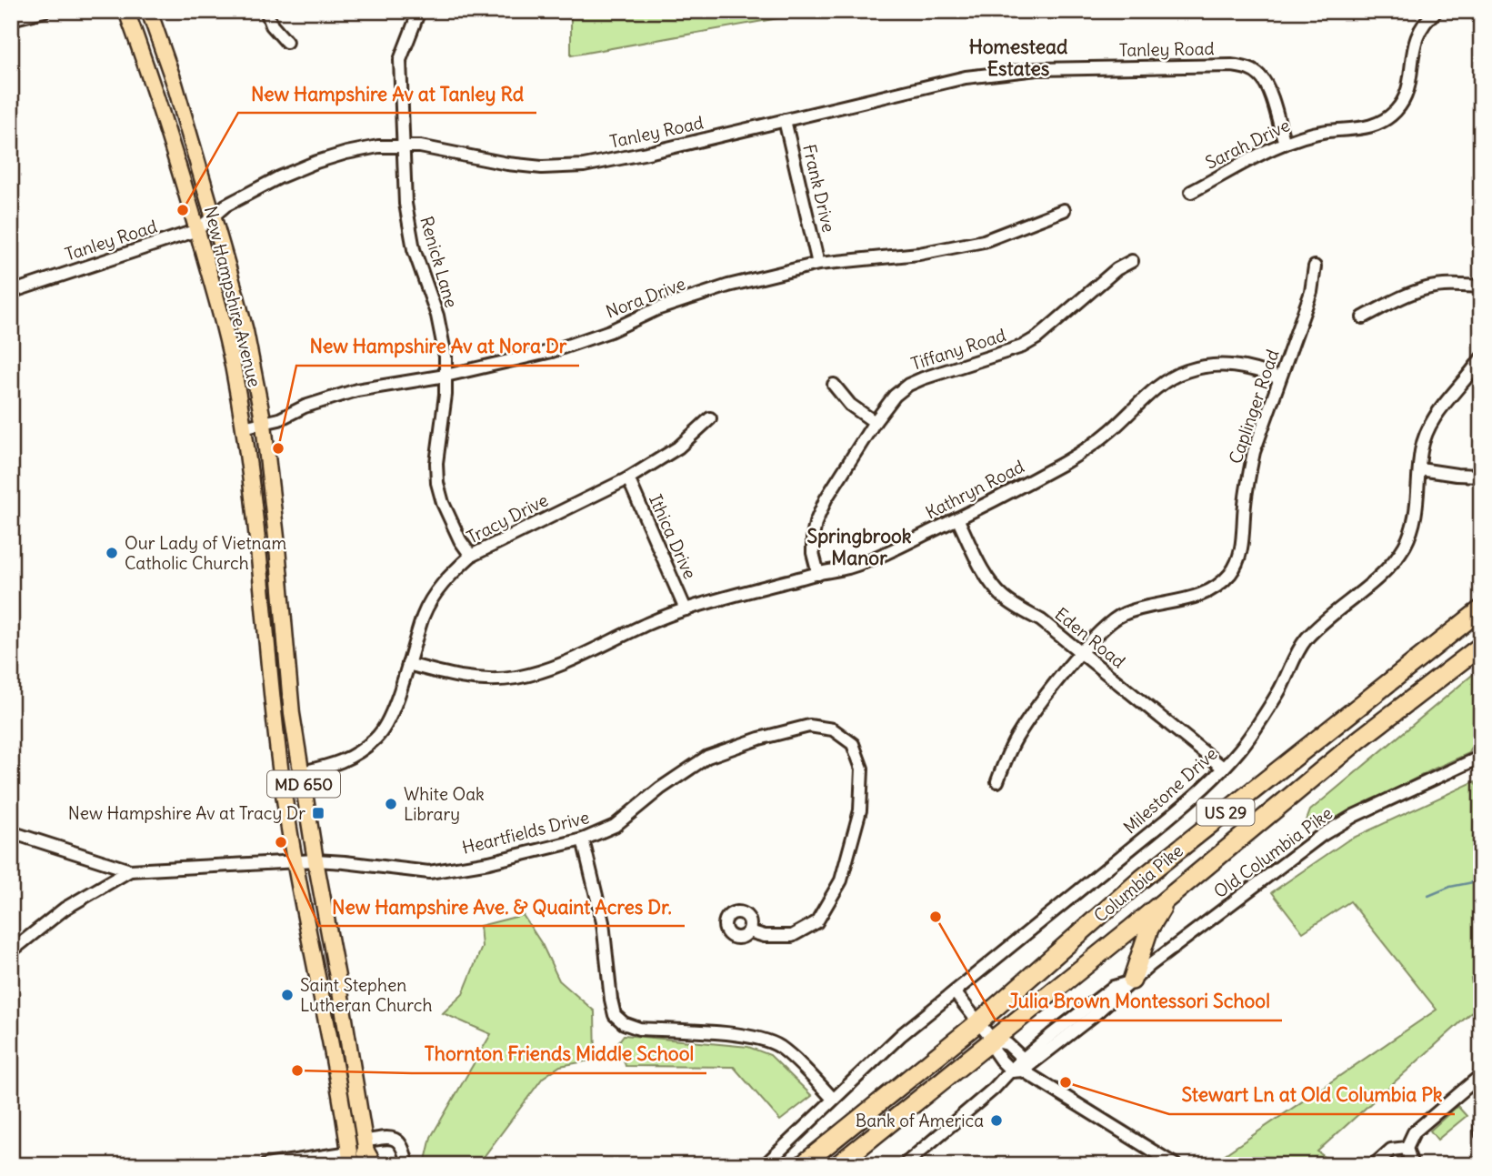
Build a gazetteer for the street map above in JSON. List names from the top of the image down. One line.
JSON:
{"streets":{"highway":["US 29","Columbia Pike"],"main road":["New Hampshire Avenue","MD 650"],"street":["Tanley Road","Sarah Drive","Frank Drive","Renick Lane","Nora Drive","Tiffany Road","Caplinger Road","Kathryn Road","Tracy Drive","Ithica Drive","Eden Road","Milestone Drive","Heartfields Drive","Old Columbia Pike"]},"crossings":[["Tanley Road","Sarah Drive"],["Tanley Road","Frank Drive"],["Tanley Road","Renick Lane"],["Tanley Road","New Hampshire Avenue"],["Frank Drive","Nora Drive"],["Renick Lane","Nora Drive"],["Renick Lane","Tracy Drive"],["New Hampshire Avenue","Nora Drive"],["New Hampshire Avenue","Tracy Drive"],["New Hampshire Avenue","Heartfields Drive"],["Tiffany Road","Kathryn Road"],["Caplinger Road","Kathryn Road"],["Caplinger Road","Eden Road"],["Kathryn Road","Tracy Drive"],["Kathryn Road","Ithica Drive"],["Kathryn Road","Eden Road"],["Tracy Drive","Ithica Drive"],["Eden Road","Milestone Drive"]],"districts":["Homestead Estates","Springbrook Manor"],"places":{"other":["New Hampshire Av at Tanley Rd","New Hampshire Av at Nora Dr","Our Lady of Vietnam Catholic Church","White Oak Library","New Hampshire Ave. & Quaint Acres Dr.","Julia Brown Montessori School","Saint Stephen Lutheran Church","Thornton Friends Middle School","Stewart Ln at Old Columbia Pk","Bank of America"],"transit":["New Hampshire Av at Tracy Dr"]}}
